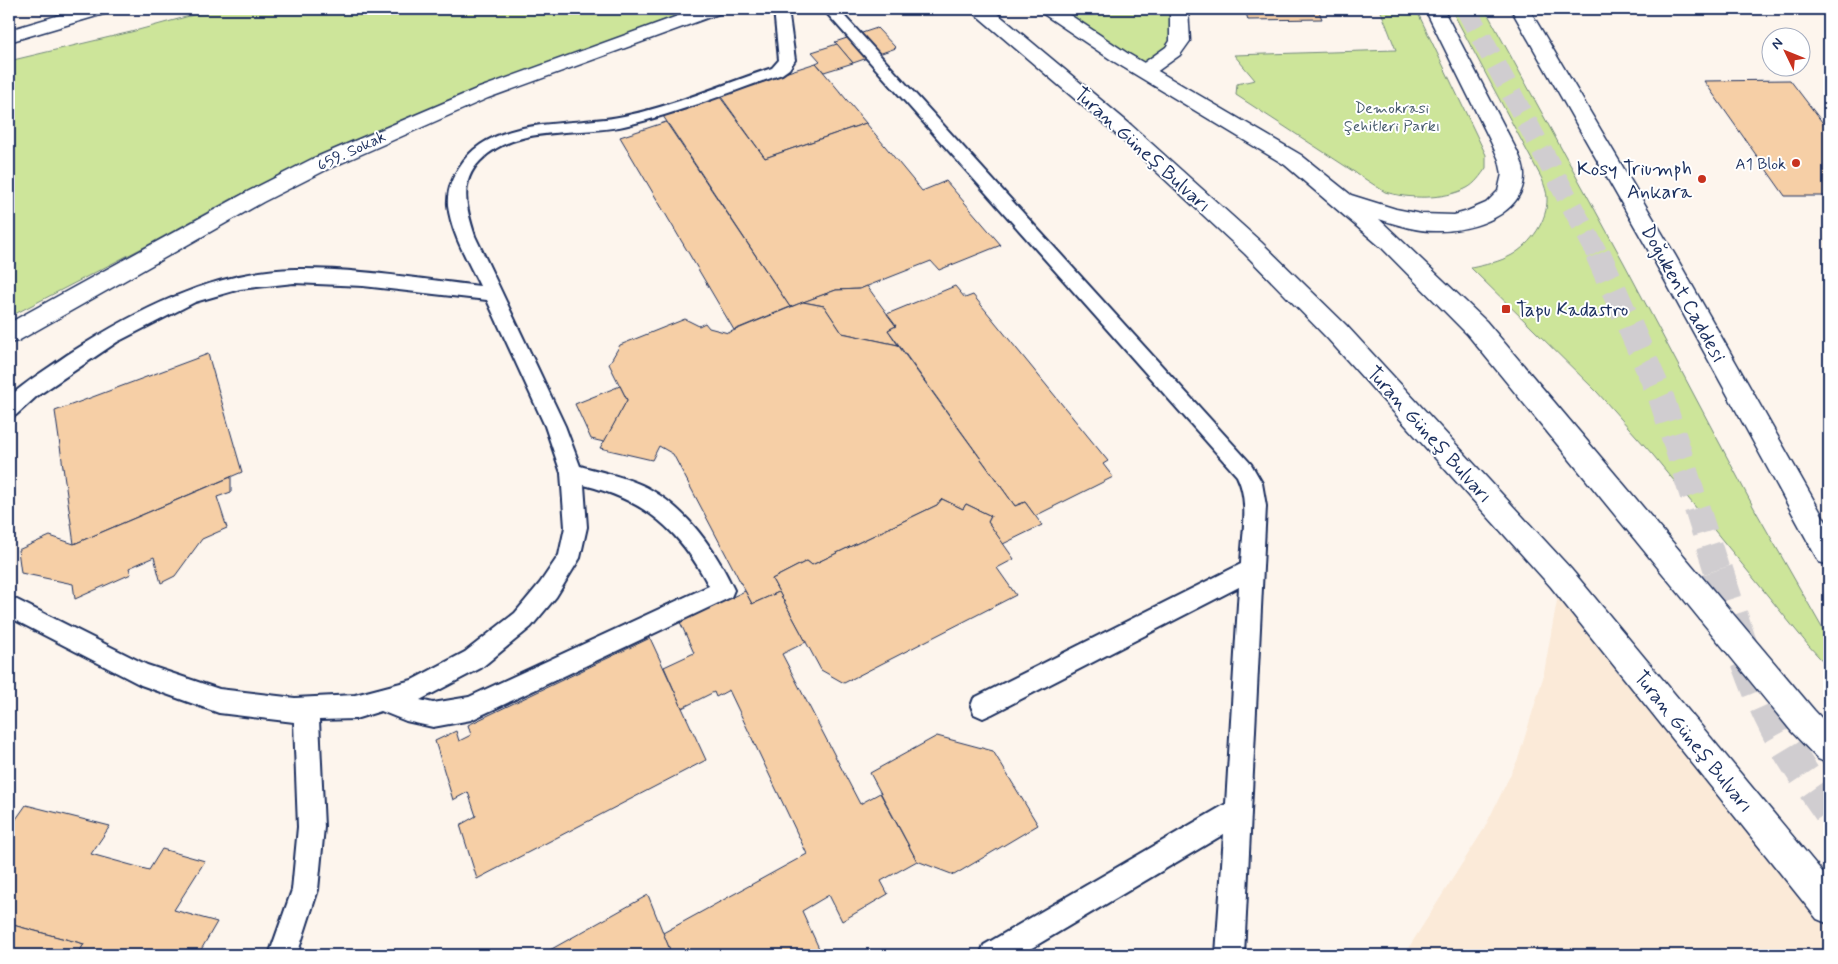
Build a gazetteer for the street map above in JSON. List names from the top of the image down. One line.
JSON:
{"streets":{"main road":["Turan Güneş Bulvarı","659. Sokak","Doğukent Caddesi"]},"parks":["Demokrasi Şehitleri Parkı"],"places":{"other":["A1 Blok","Kosy Triumph Ankara"],"transit":["Tapu Kadastro"]},"north":"top left"}
